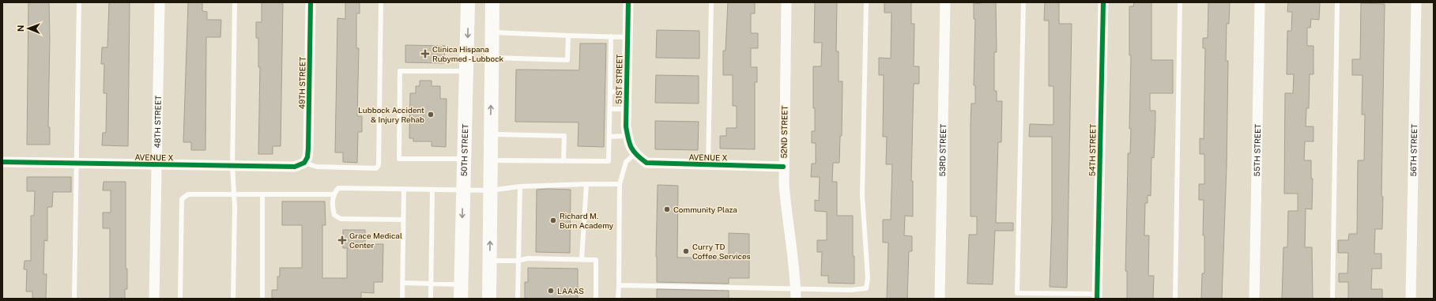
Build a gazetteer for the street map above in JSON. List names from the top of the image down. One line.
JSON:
{"streets":{"main road":["50TH STREET"],"street":["51ST STREET","49TH STREET","48TH STREET","52ND STREET","53RD STREET","54TH STREET","55TH STREET","56TH STREET","AVENUE X"]},"crossings":[["51ST STREET","AVENUE X"],["49TH STREET","AVENUE X"],["48TH STREET","AVENUE X"],["52ND STREET","AVENUE X"]],"places":{"health":["Clinica Hispana Rubymed - Lubbock","Grace Medical Center"],"other":["Lubbock Accident & Injury Rehab","Community Plaza","Richard M. Burn Academy","Curry TD Coffee Services","LAAAS"]},"north":"left"}
